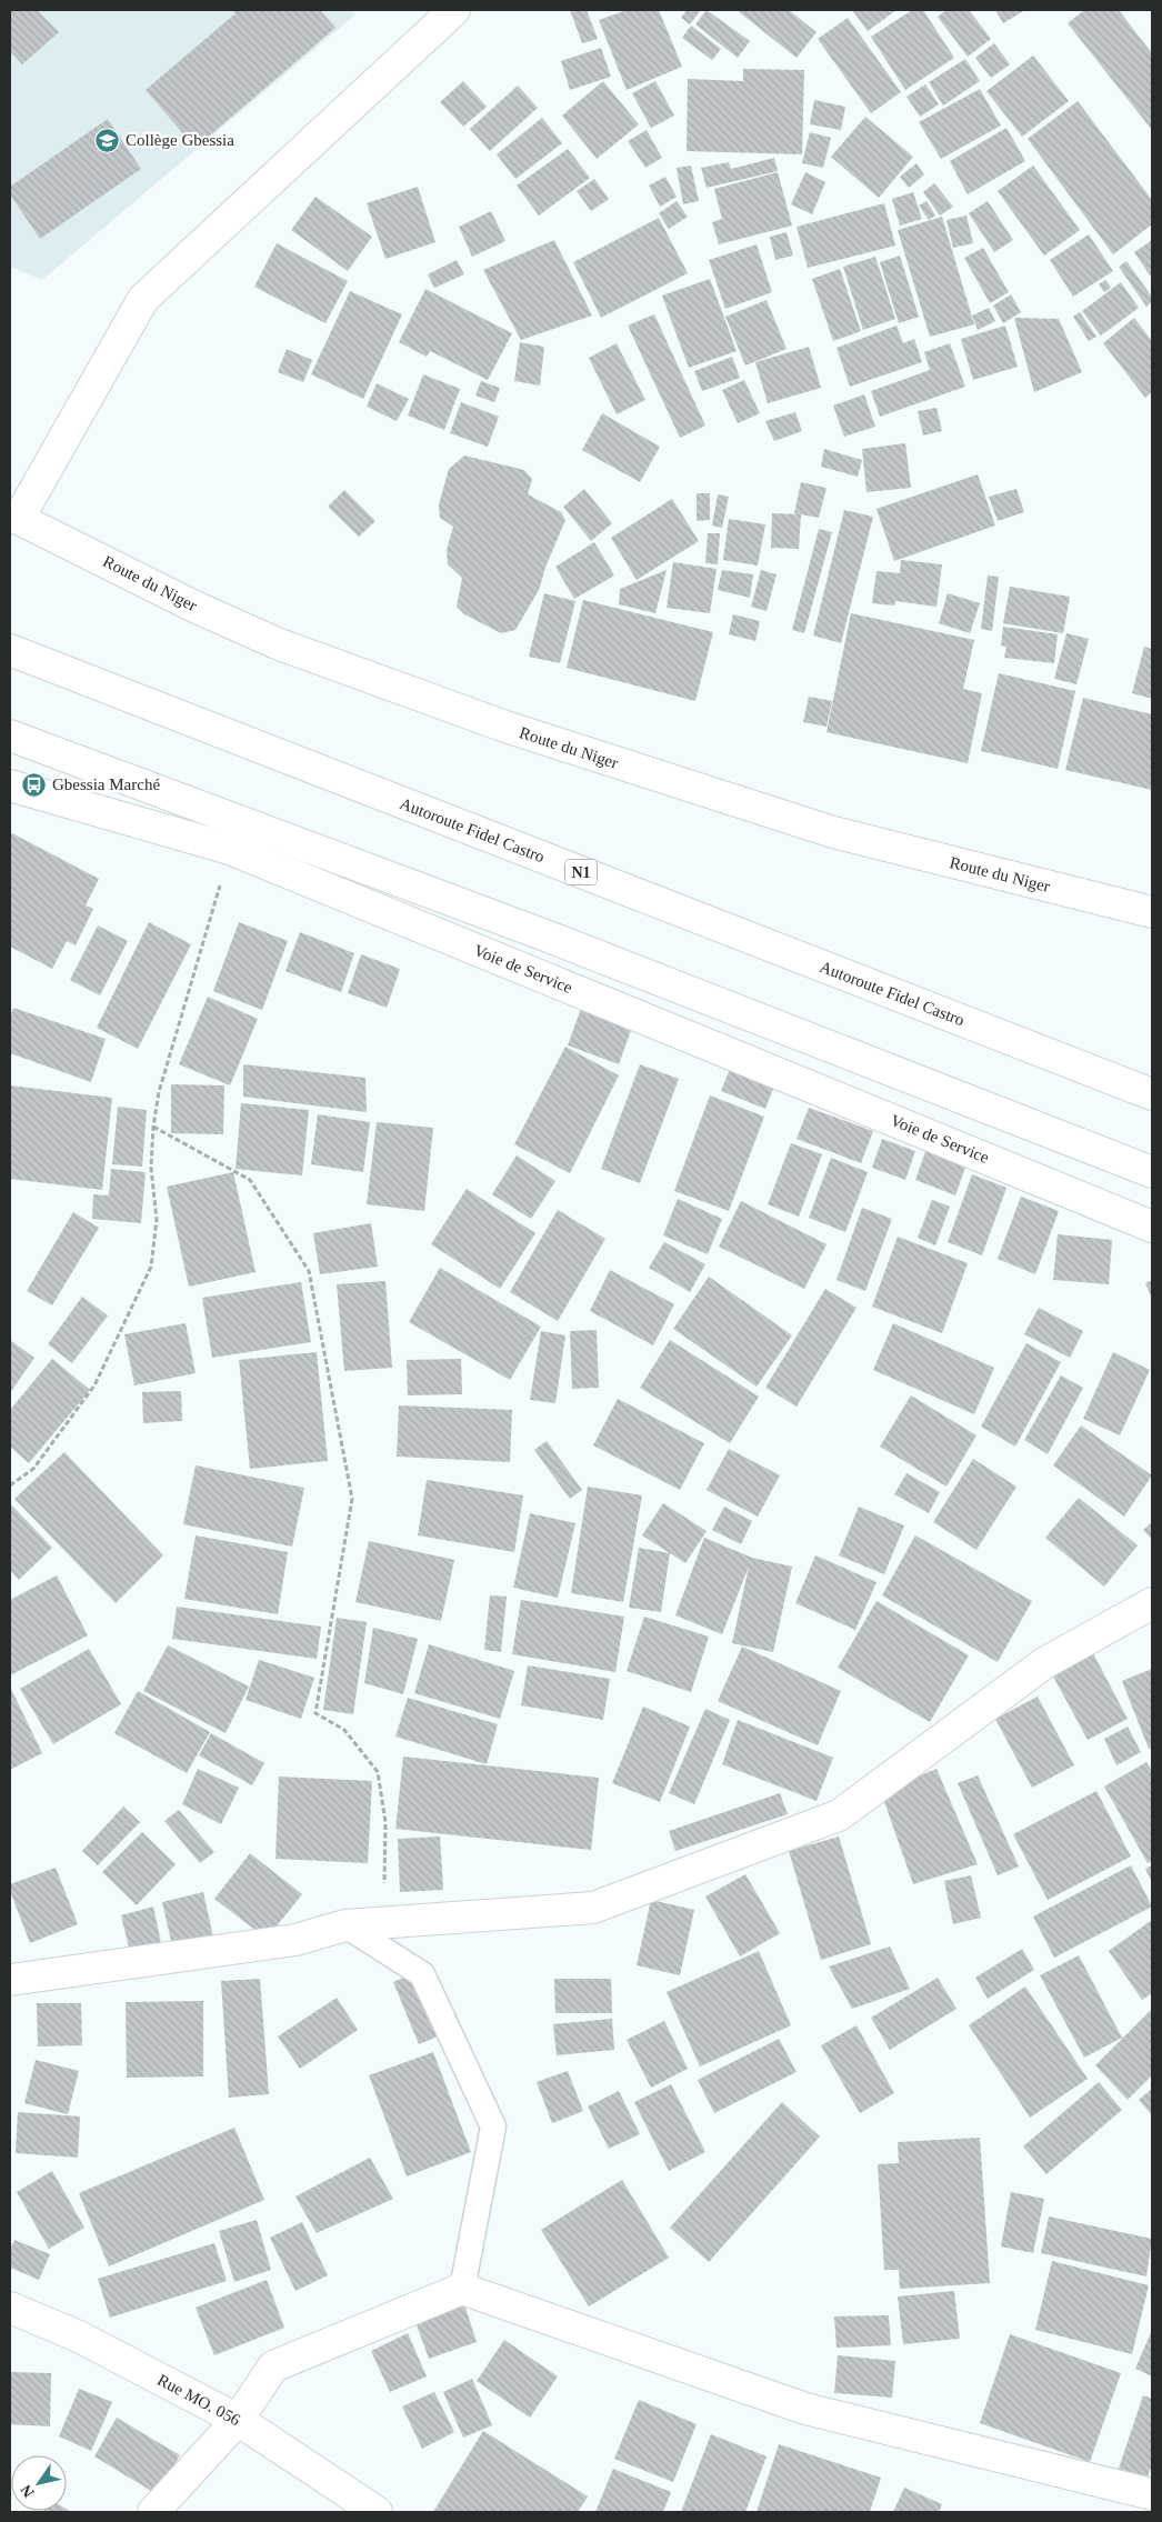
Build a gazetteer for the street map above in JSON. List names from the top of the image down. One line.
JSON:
{"streets":{"main road":["Route du Niger","Autoroute Fidel Castro","N1","Voie de Service","Rue MO. 056"]},"places":{"school or university":["Collège Gbessia"],"bus stop":["Gbessia Marché"]},"north":"bottom left"}
